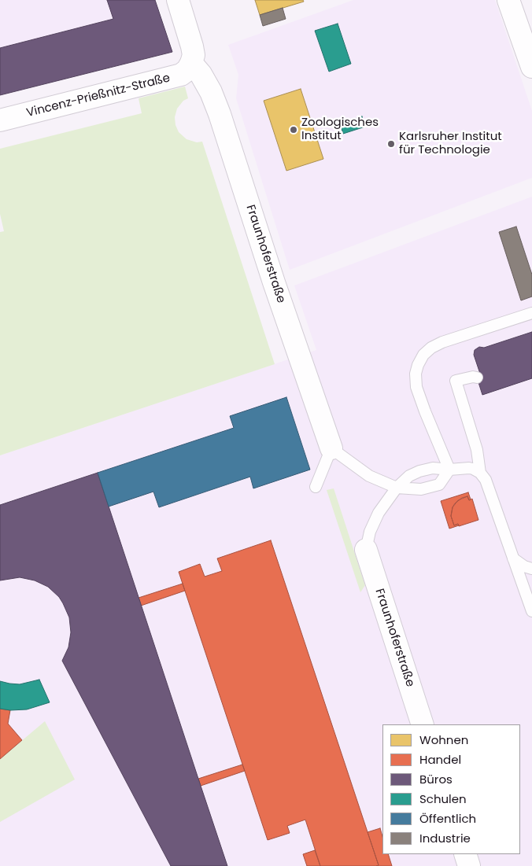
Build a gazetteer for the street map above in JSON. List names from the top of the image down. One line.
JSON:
{"streets":{"street":["Vincenz-Prießnitz-Straße","Fraunhoferstraße"]},"crossings":[["Vincenz-Prießnitz-Straße","Fraunhoferstraße"]],"places":["Zoologisches Institut","Karlsruher Institut für Technologie"],"legend":["Wohnen","Handel","Büros","Schulen","Öffentlich","Industrie"]}
